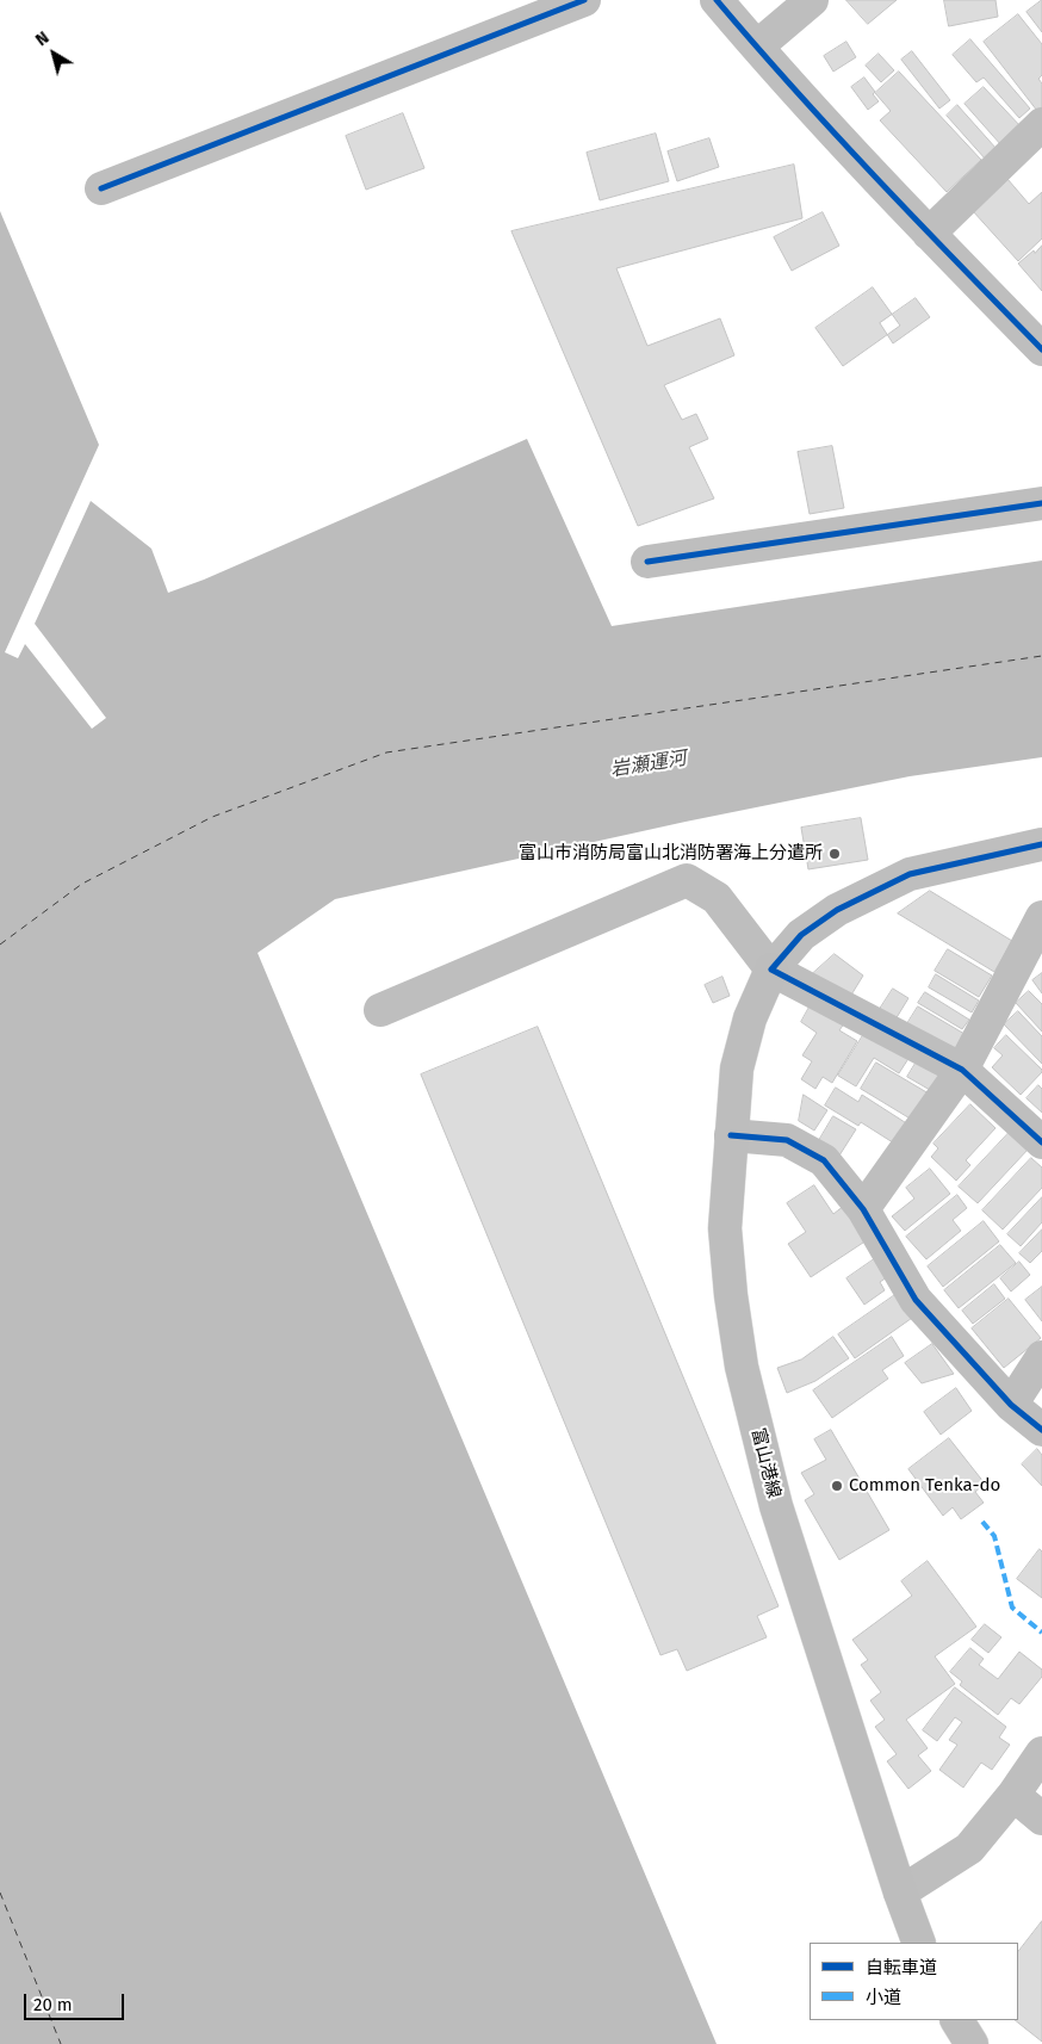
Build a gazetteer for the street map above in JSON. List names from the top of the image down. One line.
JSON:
{"streets":{"main road":["富山港線"]},"water":["岩瀬運河"],"places":["富山市消防局富山北消防署海上分遣所","Common Tenka-do"],"legend":["自転車道","小道"],"scale_bar":"20 m","north":"top left"}
